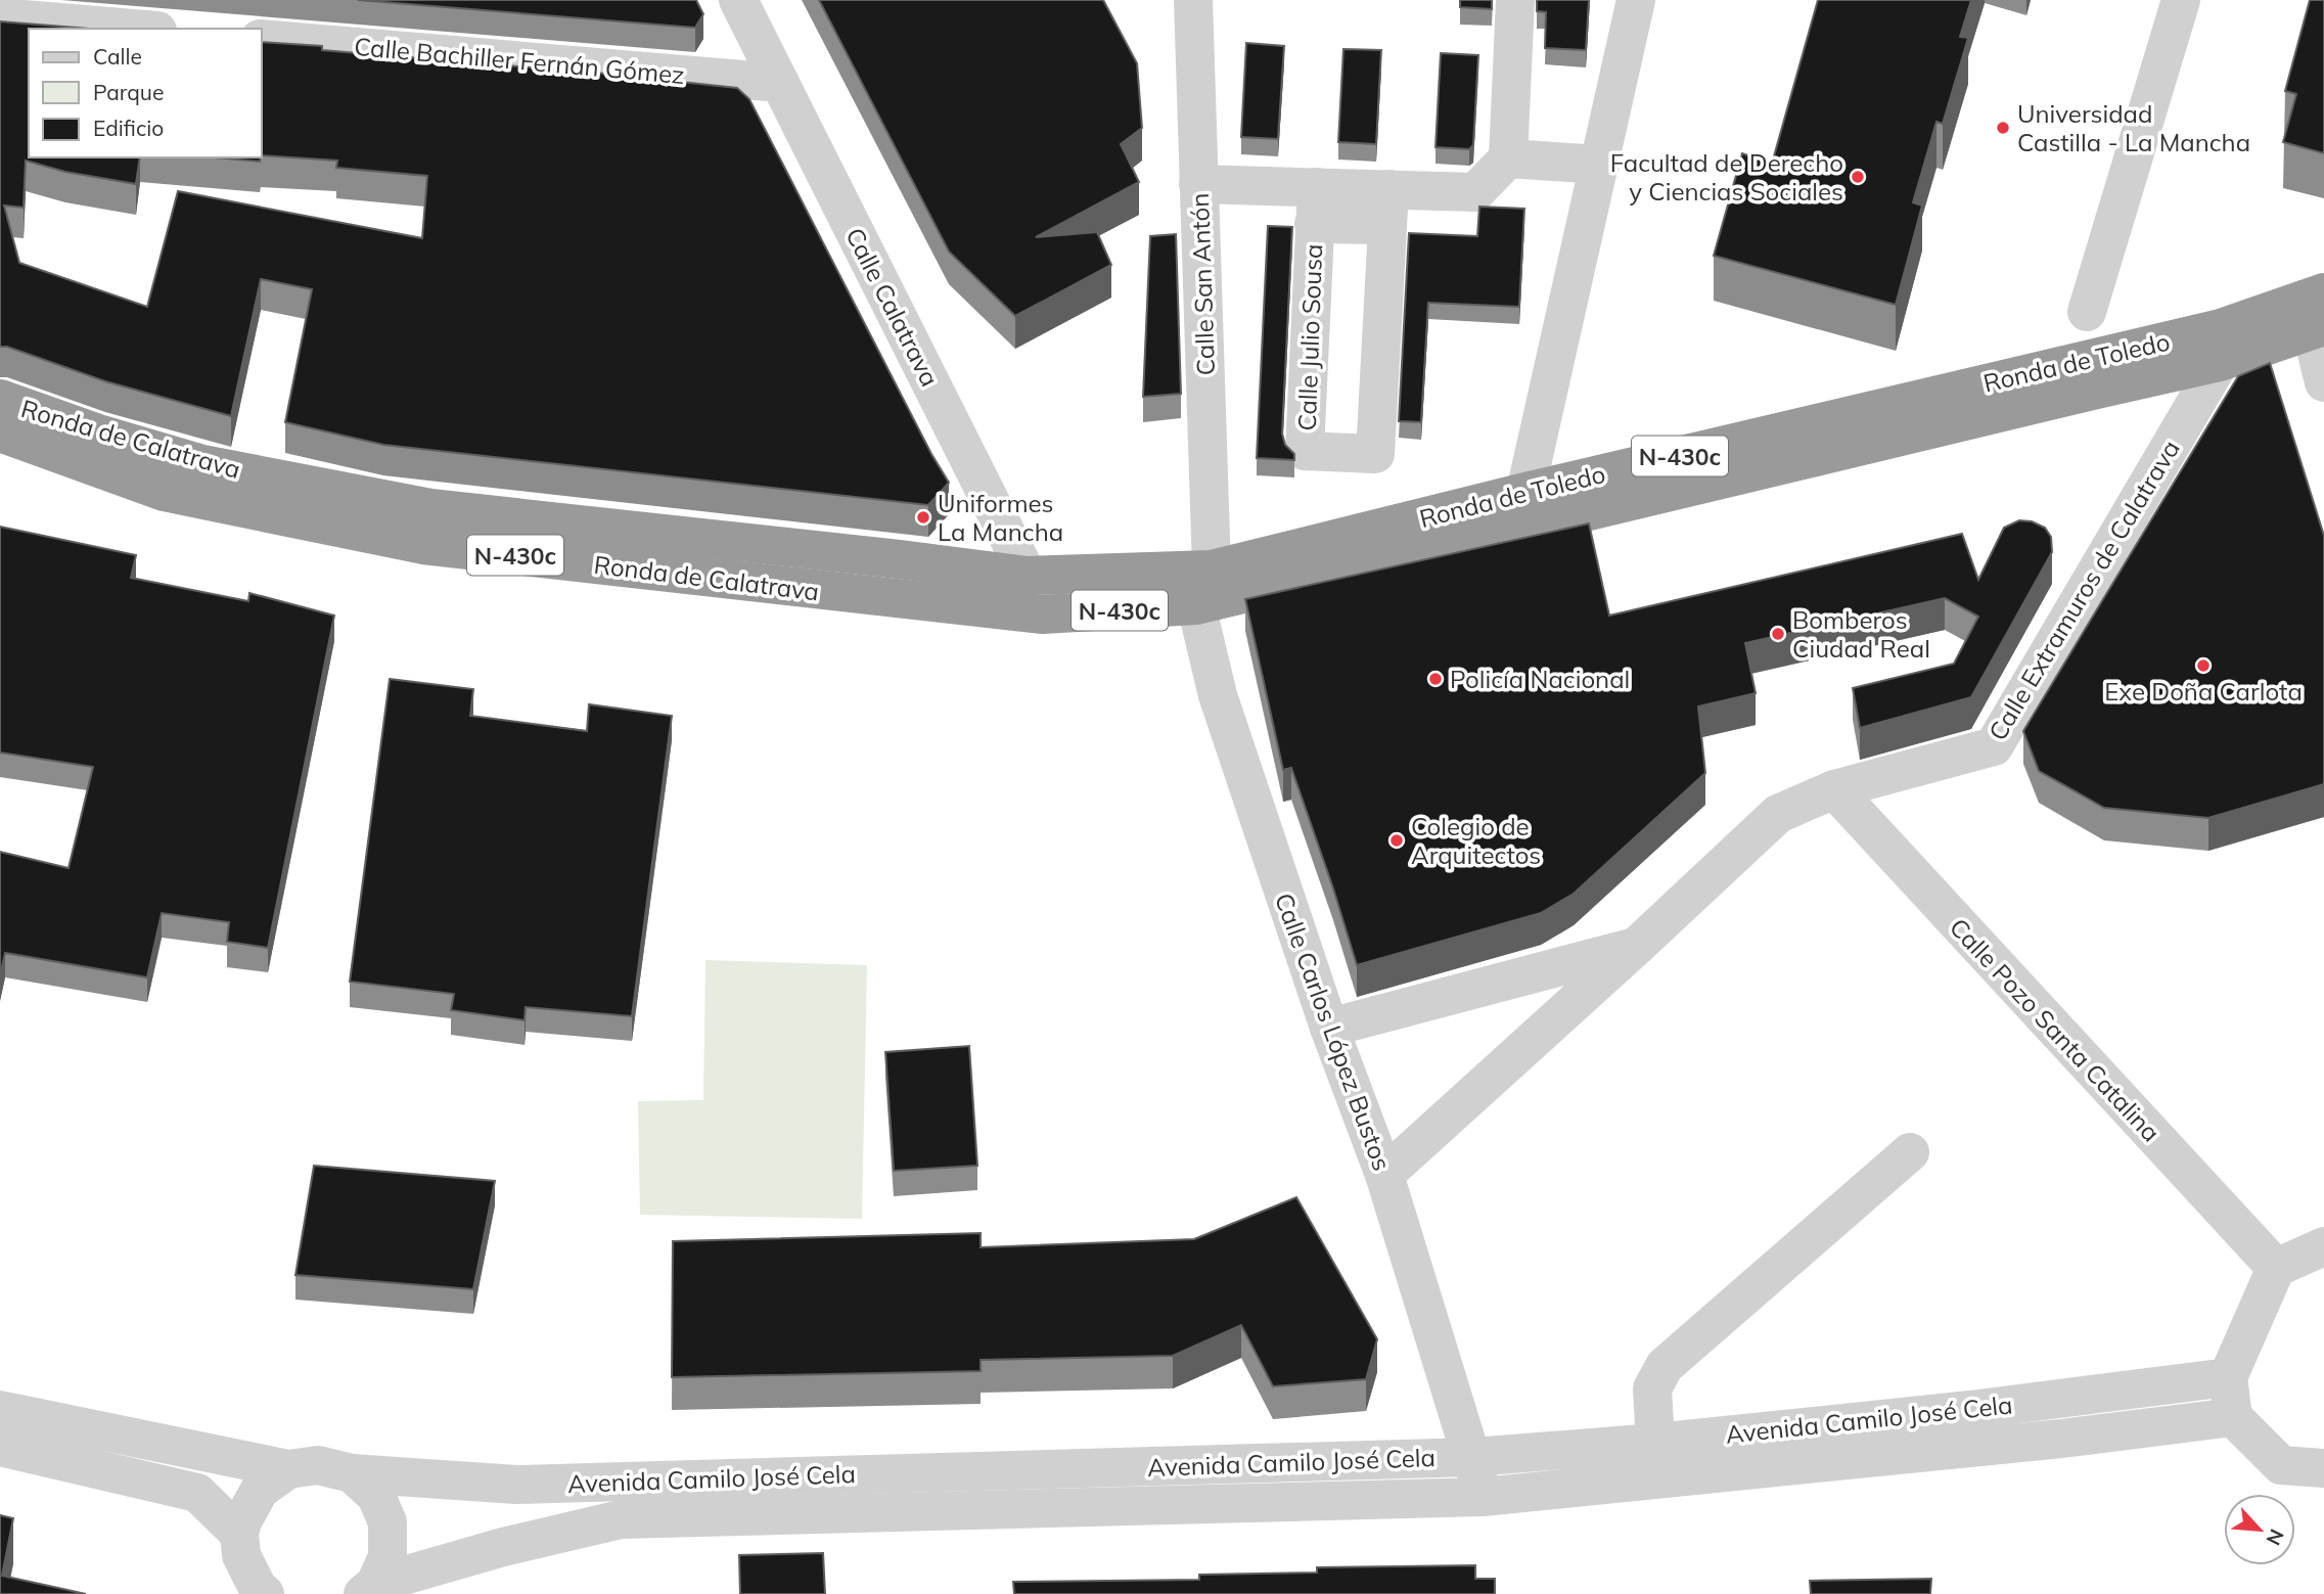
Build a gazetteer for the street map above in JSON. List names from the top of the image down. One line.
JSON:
{"streets":{"highway":["Ronda de Toledo","Ronda de Calatrava","N-430c"],"street":["Calle Bachiller Fernán Gómez","Calle San Antón","Calle Calatrava","Calle Julio Sousa","Calle Extramuros de Calatrava","Calle Pozo Santa Catalina","Calle Carlos López Bustos","Avenida Camilo José Cela"]},"crossings":[["Calle Bachiller Fernán Gómez","Calle Calatrava"],["Calle San Antón","Ronda de Toledo"],["Calle Calatrava","Ronda de Toledo"],["Calle Calatrava","Ronda de Calatrava"],["Ronda de Toledo","Ronda de Calatrava"],["Ronda de Toledo","Calle Extramuros de Calatrava"],["Ronda de Toledo","Calle Carlos López Bustos"],["Calle Extramuros de Calatrava","Calle Pozo Santa Catalina"],["Calle Extramuros de Calatrava","Calle Carlos López Bustos"],["Calle Carlos López Bustos","Avenida Camilo José Cela"]],"places":["Universidad Castilla - La Mancha","Facultad de Derecho y Ciencias Sociales","Uniformes La Mancha","Bomberos Ciudad Real","Exe Doña Carlota","Policía Nacional","Colegio de Arquitectos"],"legend":["Calle","Parque","Edificio"],"north":"bottom right"}
